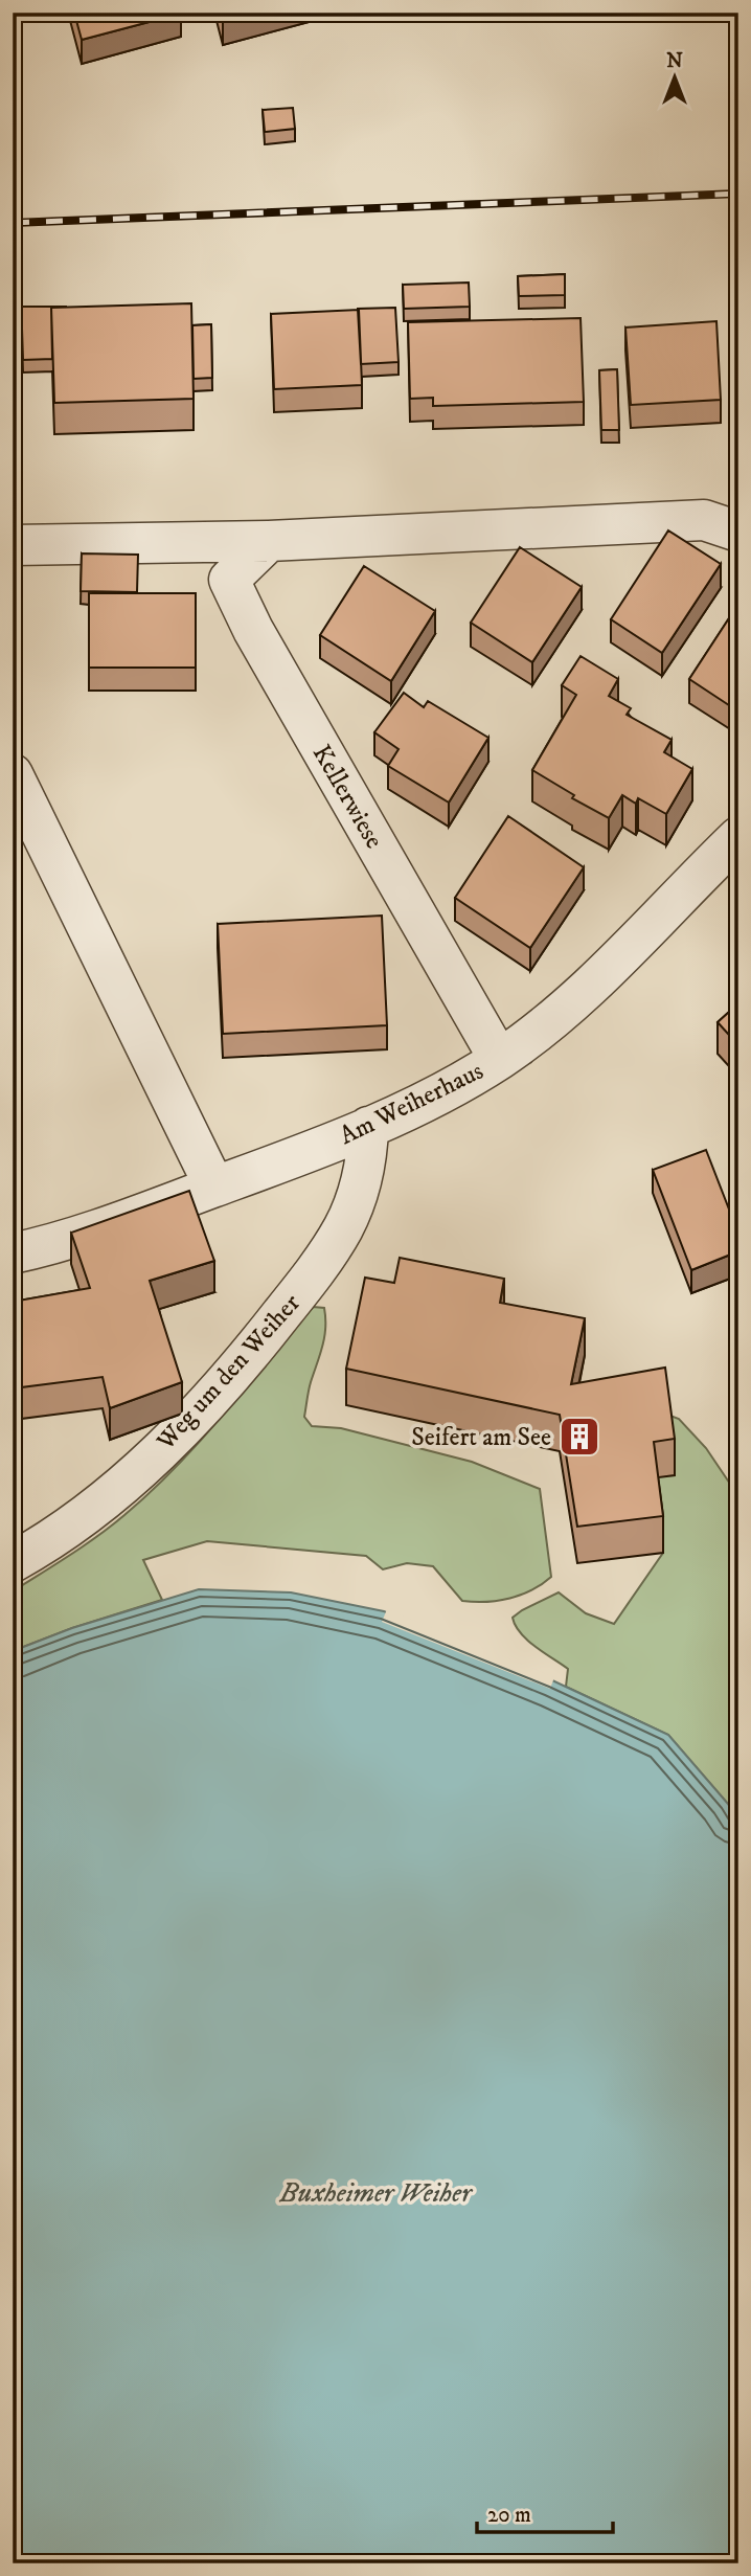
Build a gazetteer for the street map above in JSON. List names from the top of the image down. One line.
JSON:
{"streets":{"street":["Kellerwiese","Am Weiherhaus","Weg um den Weiher"]},"crossings":[["Kellerwiese","Am Weiherhaus"],["Am Weiherhaus","Weg um den Weiher"]],"water":["Buxheimer Weiher"],"places":{"building":["Seifert am See"]},"scale_bar":"20 m","north":"top"}
